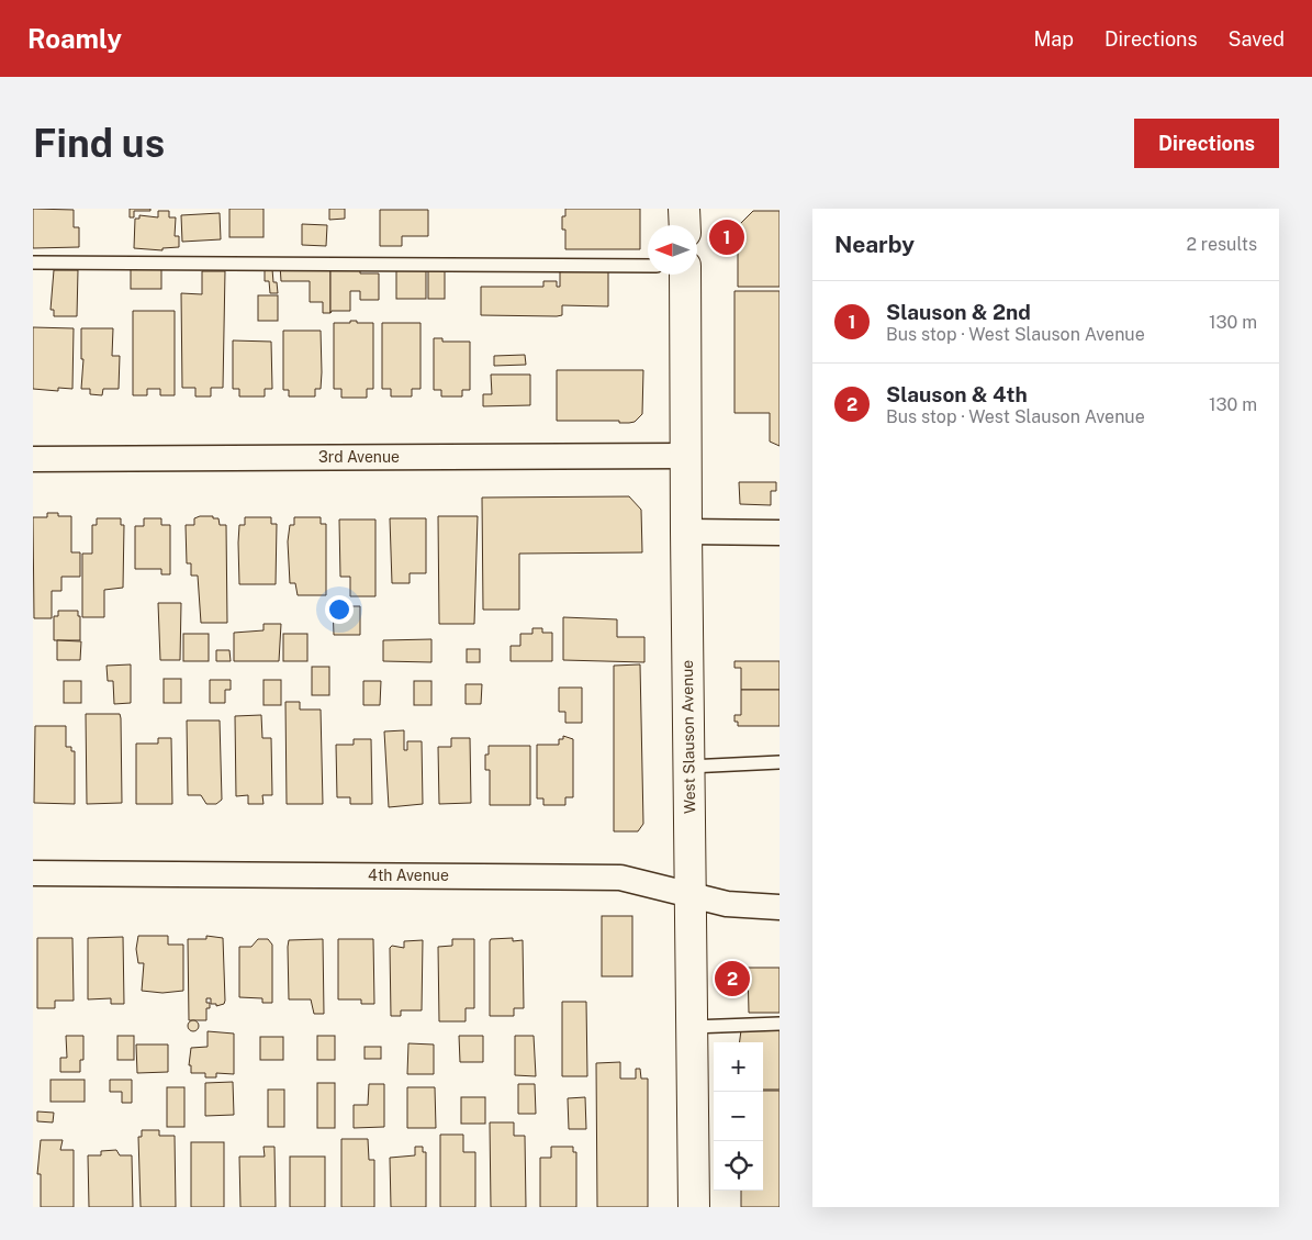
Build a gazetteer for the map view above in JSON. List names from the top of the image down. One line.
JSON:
{"streets":{"main road":["West Slauson Avenue"],"street":["3rd Avenue","4th Avenue"]},"crossings":[["3rd Avenue","West Slauson Avenue"],["West Slauson Avenue","4th Avenue"]],"north":"left","page":{"header":"Roamly","nav":["Map","Directions","Saved"],"buttons":"Directions","title":"Find us","heading":["Nearby","2 results"],"pins":["1","2"],"list":[{"mark":"1","name":"Slauson & 2nd","note":"Bus stop · West Slauson Avenue","value":"130 m"},{"mark":"2","name":"Slauson & 4th","note":"Bus stop · West Slauson Avenue","value":"130 m"}],"map_buttons":["+","−"]}}
